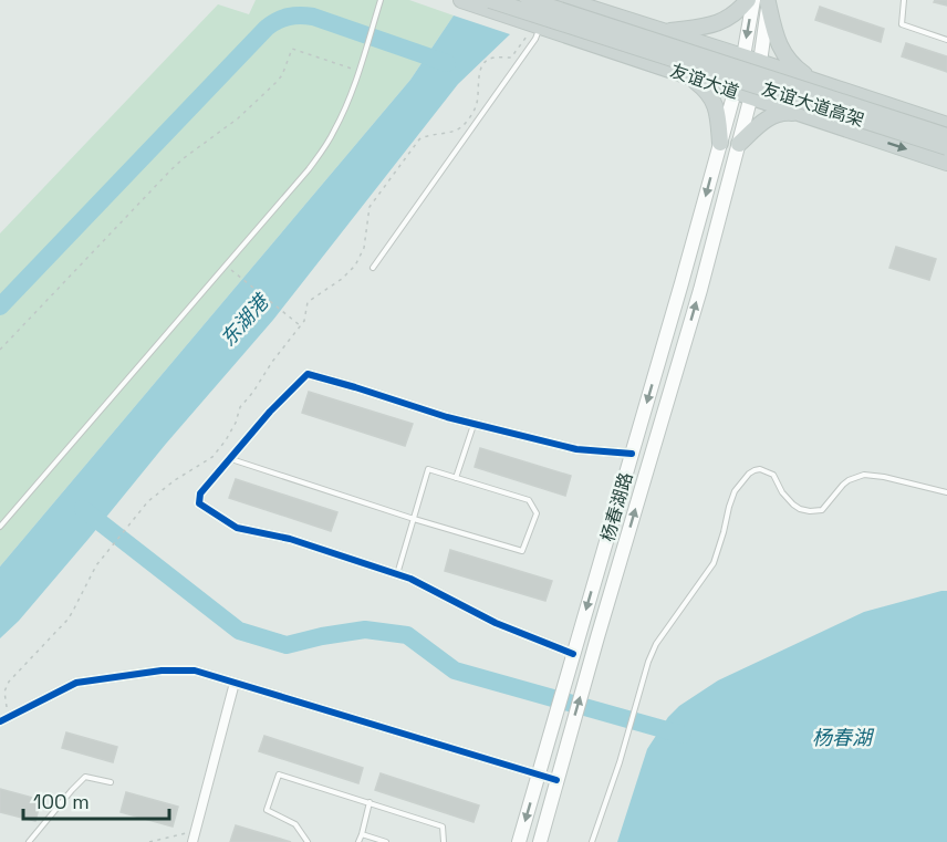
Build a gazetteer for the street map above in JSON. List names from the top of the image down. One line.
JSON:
{"streets":{"main road":["友谊大道","友谊大道高架","杨春湖路"]},"crossings":[["友谊大道","杨春湖路"]],"water":["东湖港","杨春湖"],"scale_bar":"100 m"}
